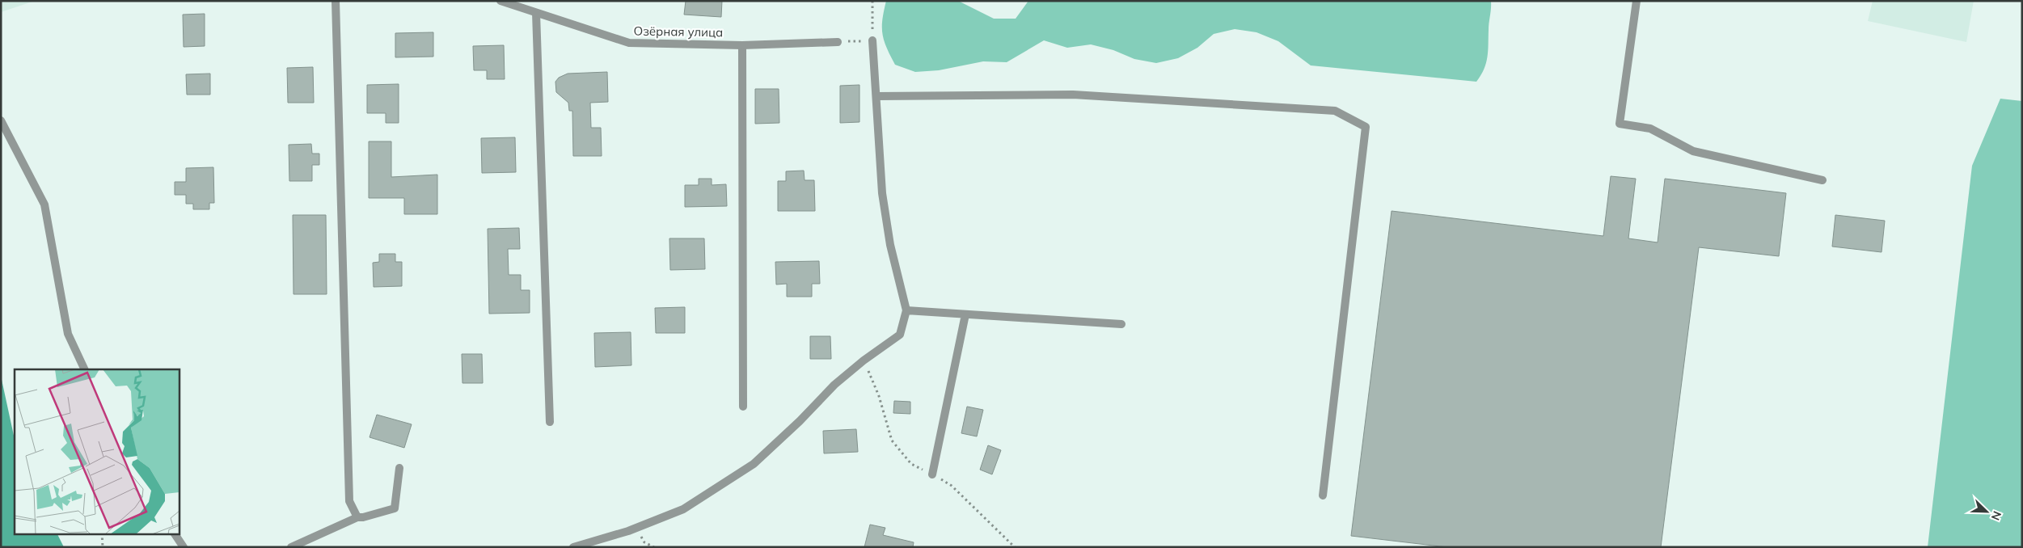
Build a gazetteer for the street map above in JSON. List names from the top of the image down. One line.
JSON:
{"streets":{"street":["Озёрная улица"]},"north":"bottom right"}
